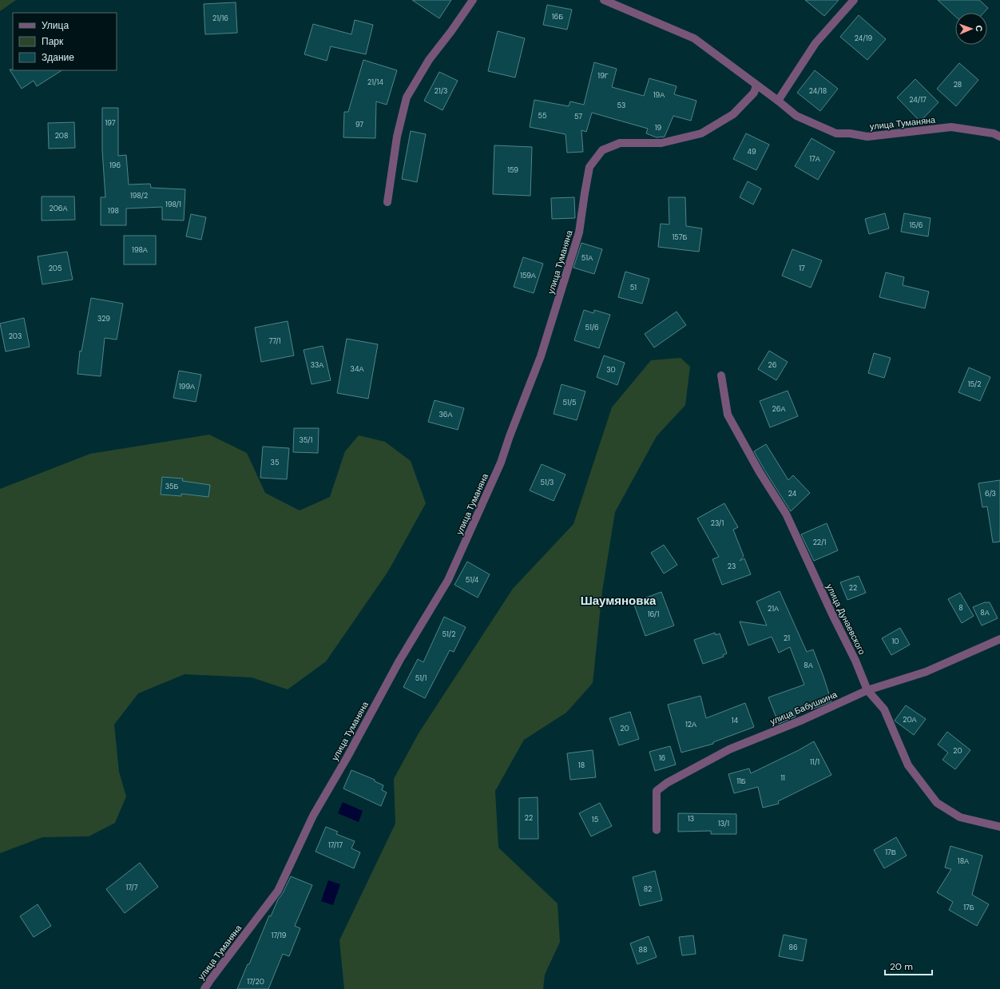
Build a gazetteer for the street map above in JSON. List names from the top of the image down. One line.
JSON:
{"streets":{"street":["улица Туманяна","улица Дунаевского","улица Бабушкина"]},"crossings":[["улица Дунаевского","улица Бабушкина"]],"districts":["Шаумяновка"],"house_numbers":["16Б","21/16","24/19","19Г","21/14","28","21/3","24/18","19А","24/17","53","55","57","197","97","19","208","49","17А","196","159","198/2","198/1","206А","198","15/6","157Б","198А","51А","205","17","159А","51","329","51/6","203","77/1","33А","26","34А","30","15/2","199А","51/5","26А","36А","35/1","35","51/3","35Б","24","6/3","23/1","22/1","23","51/4","22","8","21А","8А","16/1","51/2","21","10","8А","51/1","20А","14","12А","20","20","16","11/1","18","11","11Б","22","13","15","13/1","17/17","17В","18А","17/7","82","17Б","17/19","86","88","17/20"],"legend":["Улица","Парк","Здание"],"scale_bar":"20 m","north":"right"}
